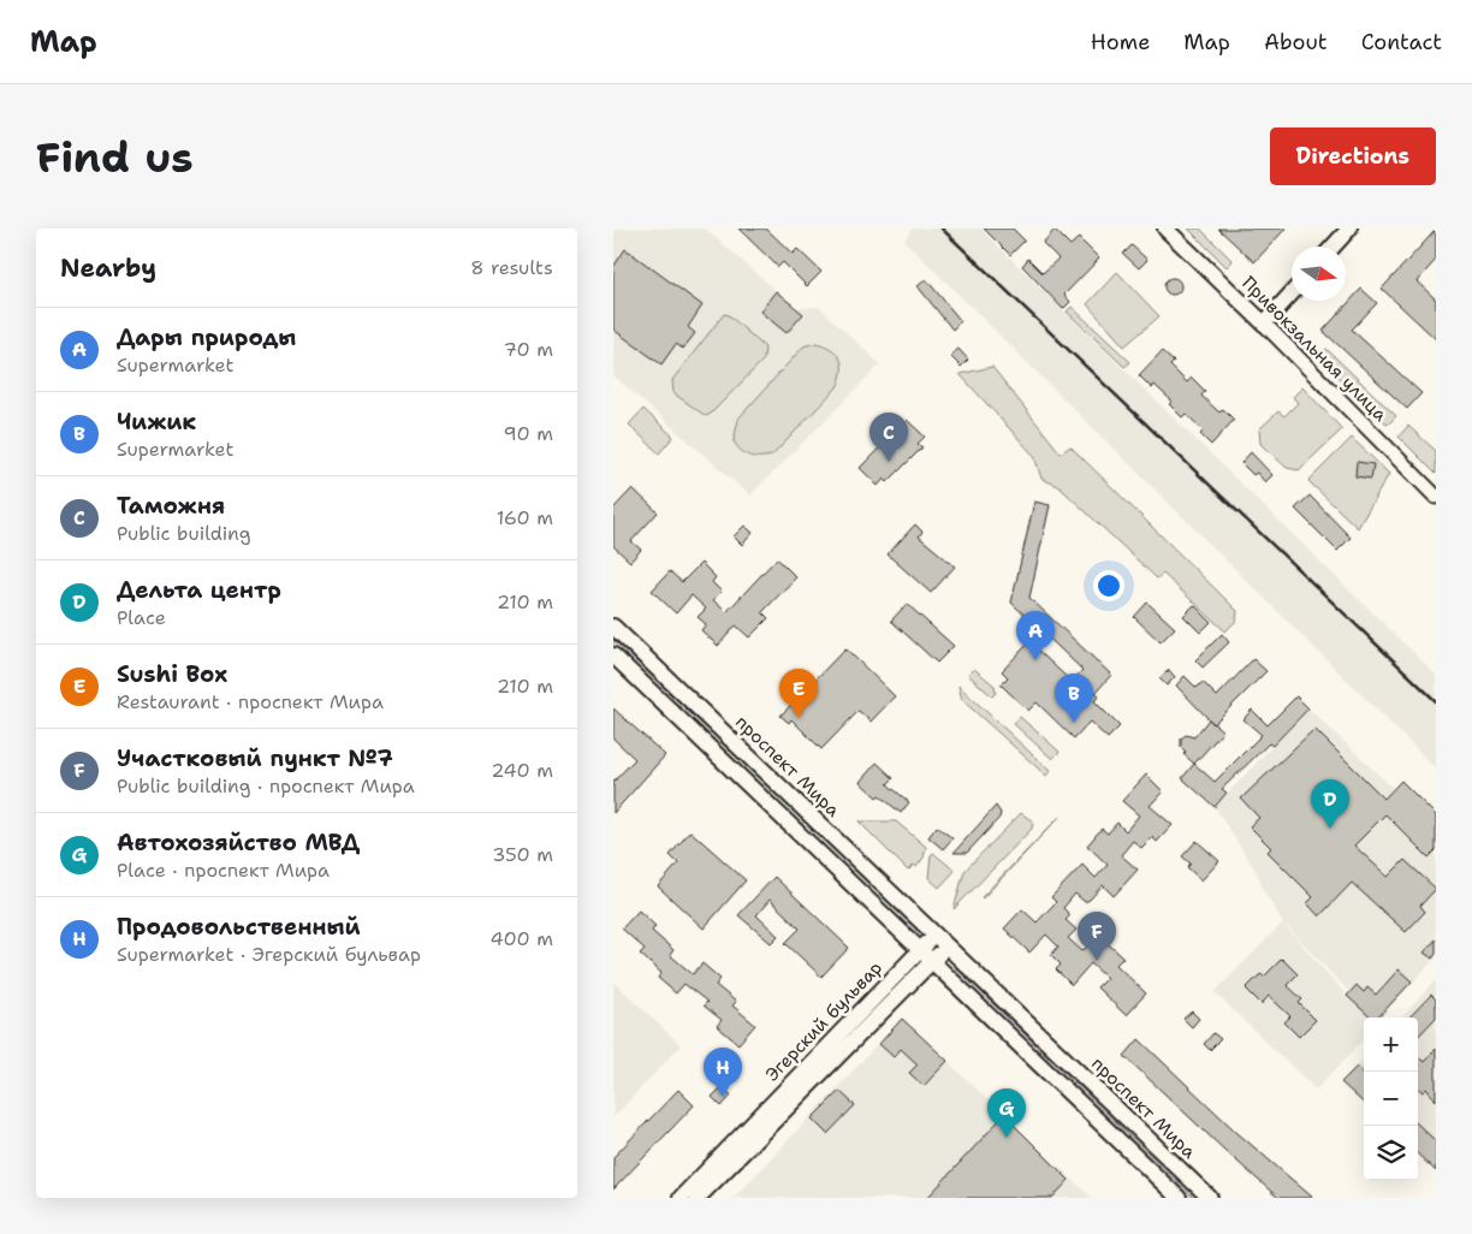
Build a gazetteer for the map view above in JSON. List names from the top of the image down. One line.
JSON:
{"streets":{"main road":["Привокзальная улица","проспект Мира","Эгерский бульвар"]},"crossings":[["проспект Мира","Эгерский бульвар"]],"north":"right","page":{"header":"Map","nav":["Home","Map","About","Contact"],"buttons":"Directions","title":"Find us","heading":["Nearby","8 results"],"list":[{"mark":"A","name":"Дары природы","note":"Supermarket","value":"70 m"},{"mark":"B","name":"Чижик","note":"Supermarket","value":"90 m"},{"mark":"C","name":"Таможня","note":"Public building","value":"160 m"},{"mark":"D","name":"Дельта центр","note":"Place","value":"210 m"},{"mark":"E","name":"Sushi Box","note":"Restaurant · проспект Мира","value":"210 m"},{"mark":"F","name":"Участковый пункт №7","note":"Public building · проспект Мира","value":"240 m"},{"mark":"G","name":"Автохозяйство МВД","note":"Place · проспект Мира","value":"350 m"},{"mark":"H","name":"Продовольственный","note":"Supermarket · Эгерский бульвар","value":"400 m"}],"pins":["C","A","E","B","D","F","H","G"],"map_buttons":["+","−"]}}
